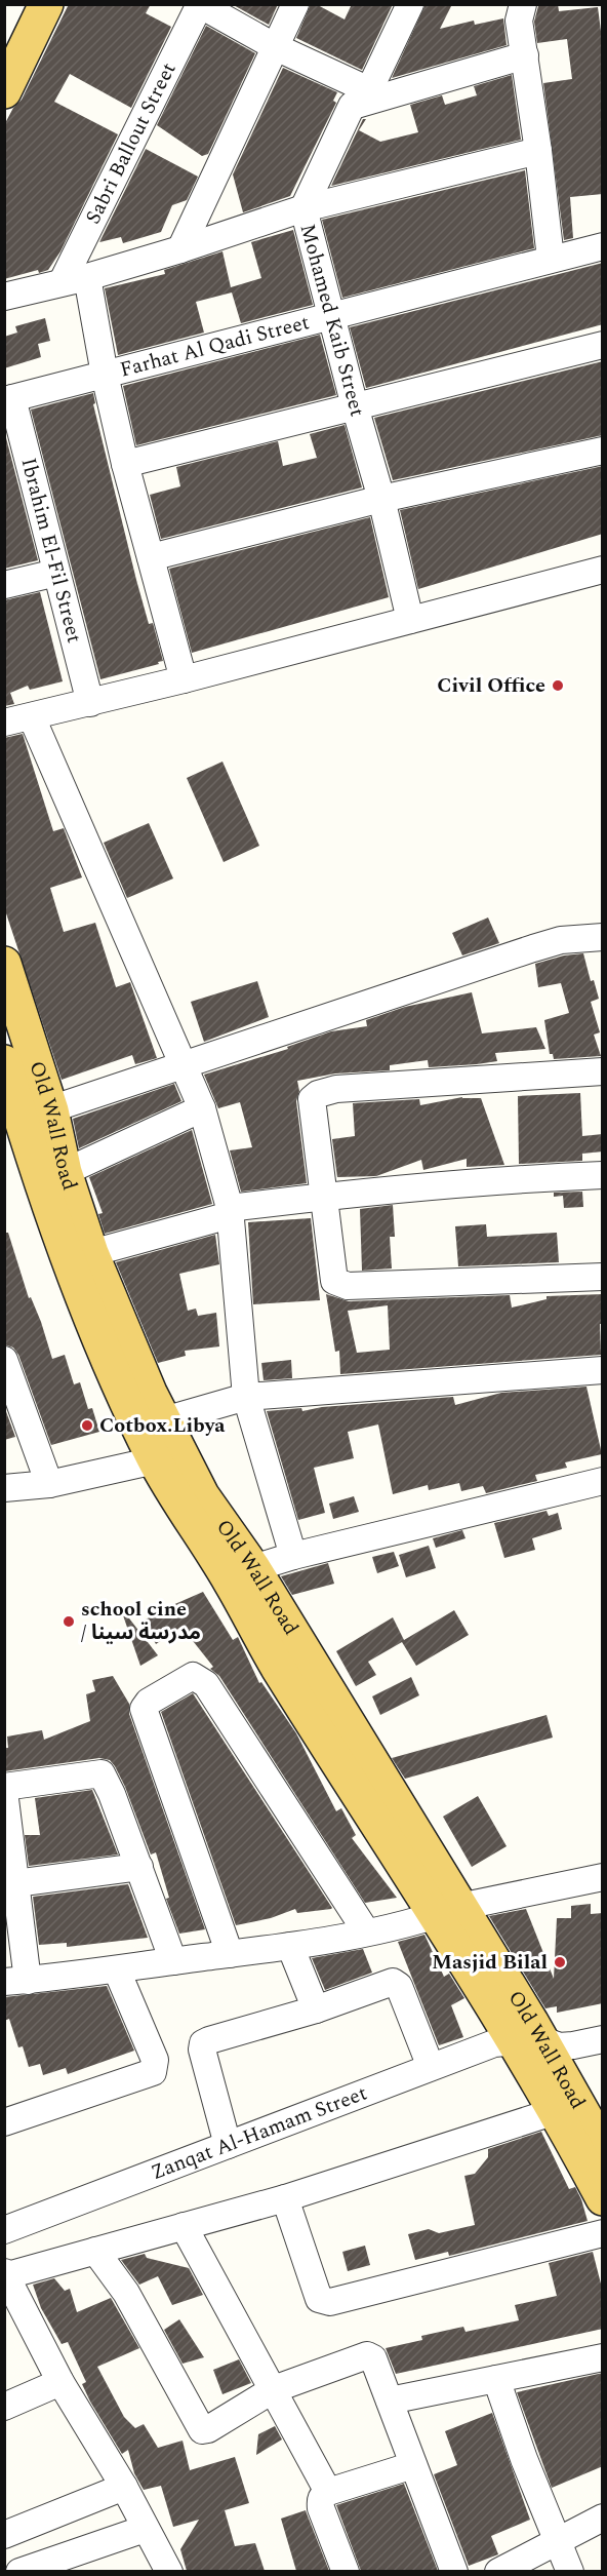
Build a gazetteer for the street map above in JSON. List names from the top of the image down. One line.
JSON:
{"streets":{"main road":["Old Wall Road"],"street":["Sabri Ballout Street","Mohamed Kaib Street","Farhat Al Qadi Street","Ibrahim El-Fil Street","Zanqat Al-Hamam Street"]},"crossings":[["Mohamed Kaib Street","Farhat Al Qadi Street"],["Farhat Al Qadi Street","Ibrahim El-Fil Street"],["Old Wall Road","Zanqat Al-Hamam Street"]],"places":["Civil Office","Cotbox.Libya","school cine / مدرسة سينا","Masjid Bilal"]}
